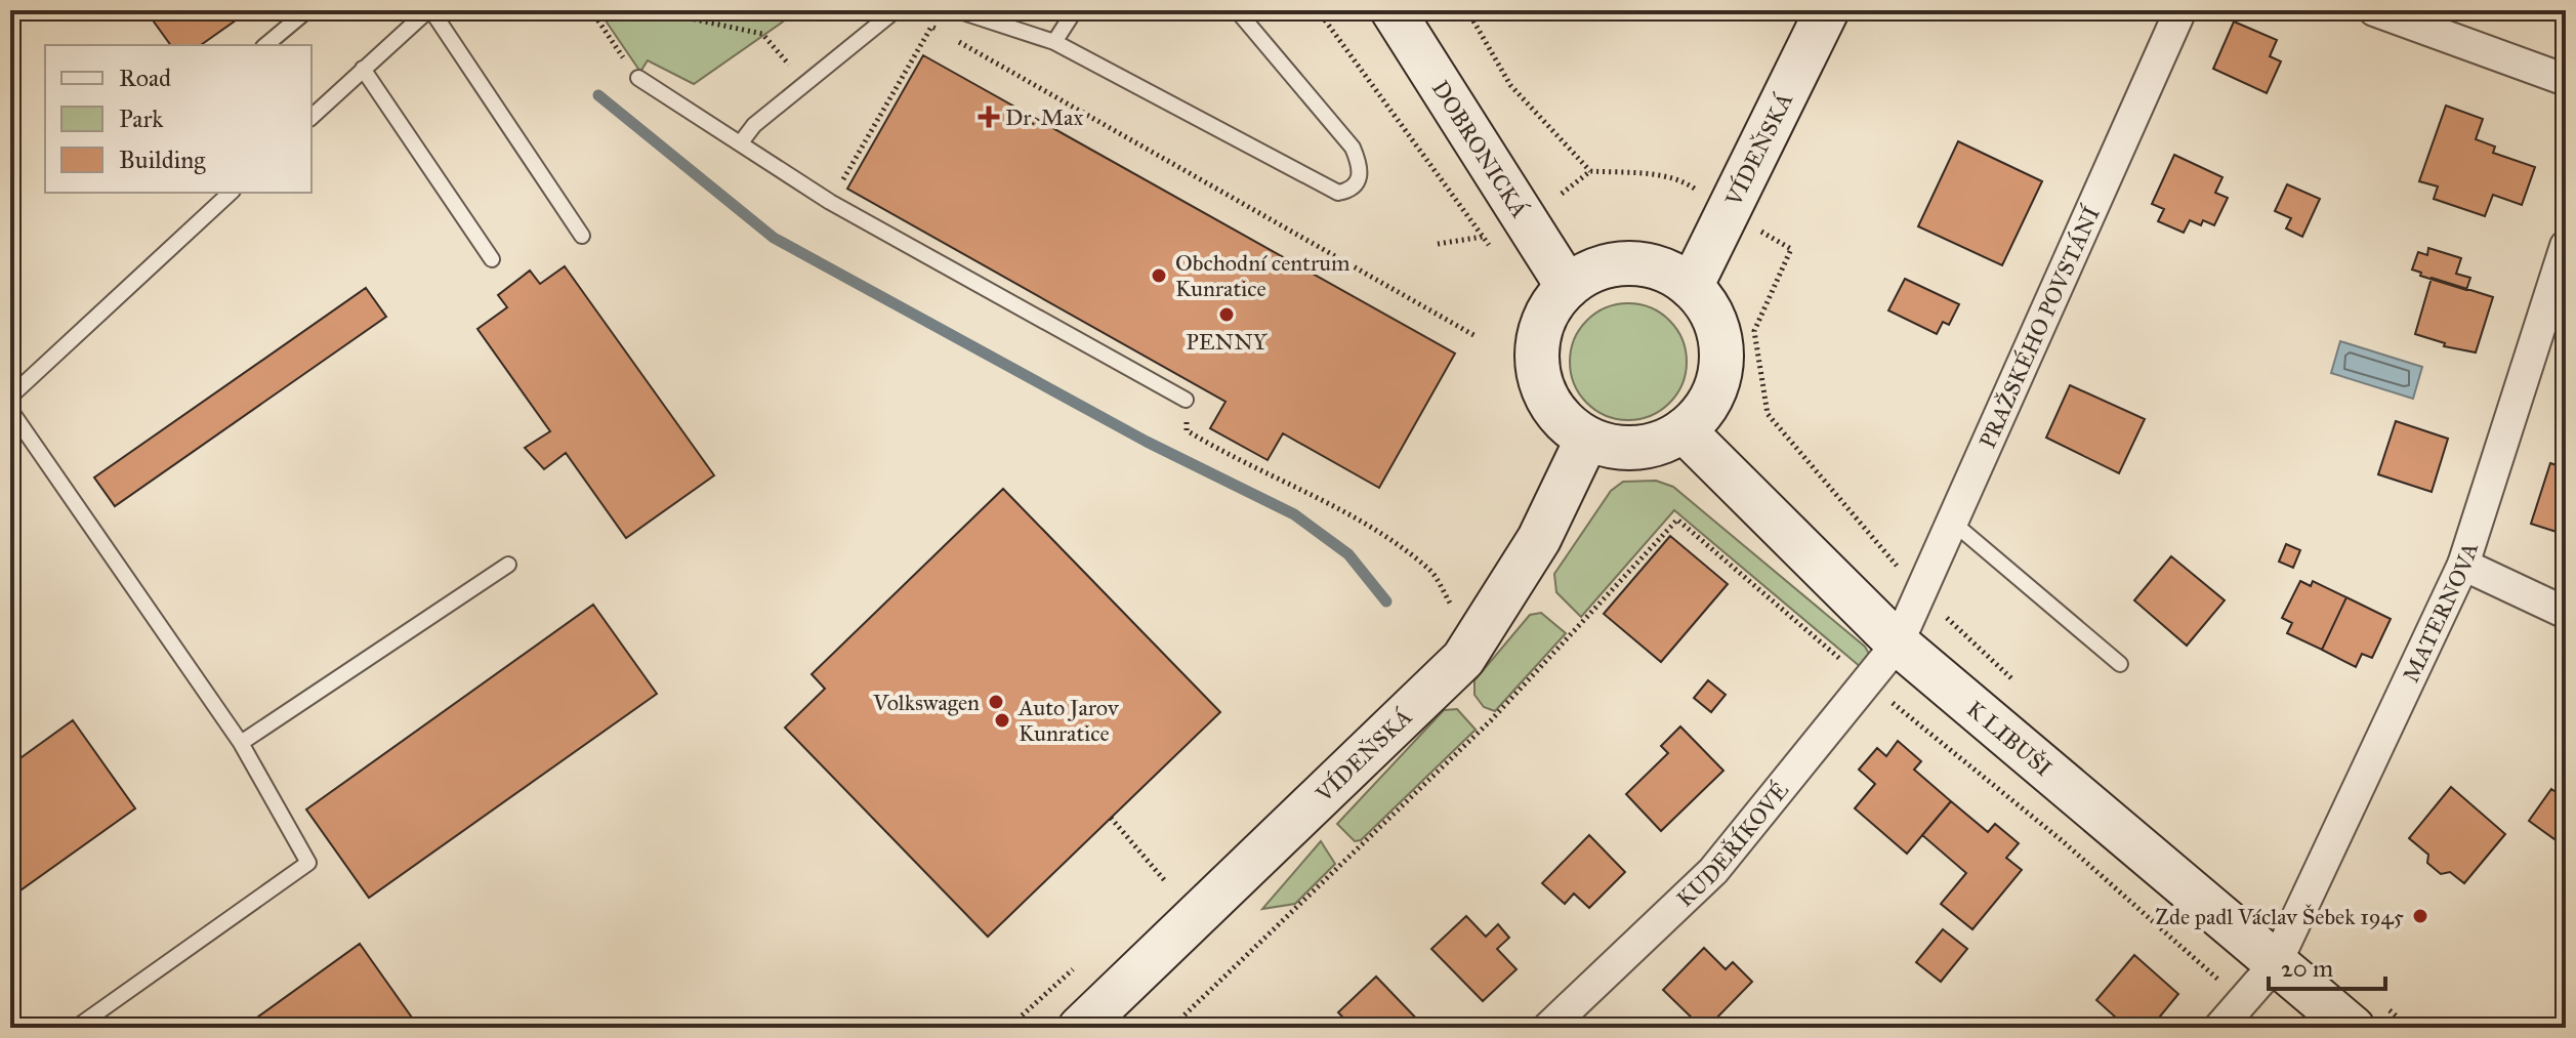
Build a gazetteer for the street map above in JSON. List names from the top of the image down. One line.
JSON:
{"streets":{"main road":["DOBRONICKÁ","VÍDEŇSKÁ","K LIBUŠI"],"street":["PRAŽSKÉHO POVSTÁNÍ","MATERNOVA","KUDEŘÍKOVÉ"]},"crossings":[["DOBRONICKÁ","VÍDEŇSKÁ"],["DOBRONICKÁ","K LIBUŠI"],["VÍDEŇSKÁ","K LIBUŠI"],["PRAŽSKÉHO POVSTÁNÍ","K LIBUŠI"],["PRAŽSKÉHO POVSTÁNÍ","KUDEŘÍKOVÉ"],["MATERNOVA","K LIBUŠI"],["K LIBUŠI","KUDEŘÍKOVÉ"]],"places":{"health":["Dr. Max"],"other":["Obchodní centrum Kunratice","PENNY","Volkswagen","Auto Jarov Kunratice","Zde padl Václav Šebek 1945"]},"legend":["Road","Park","Building"],"scale_bar":"20 m"}
